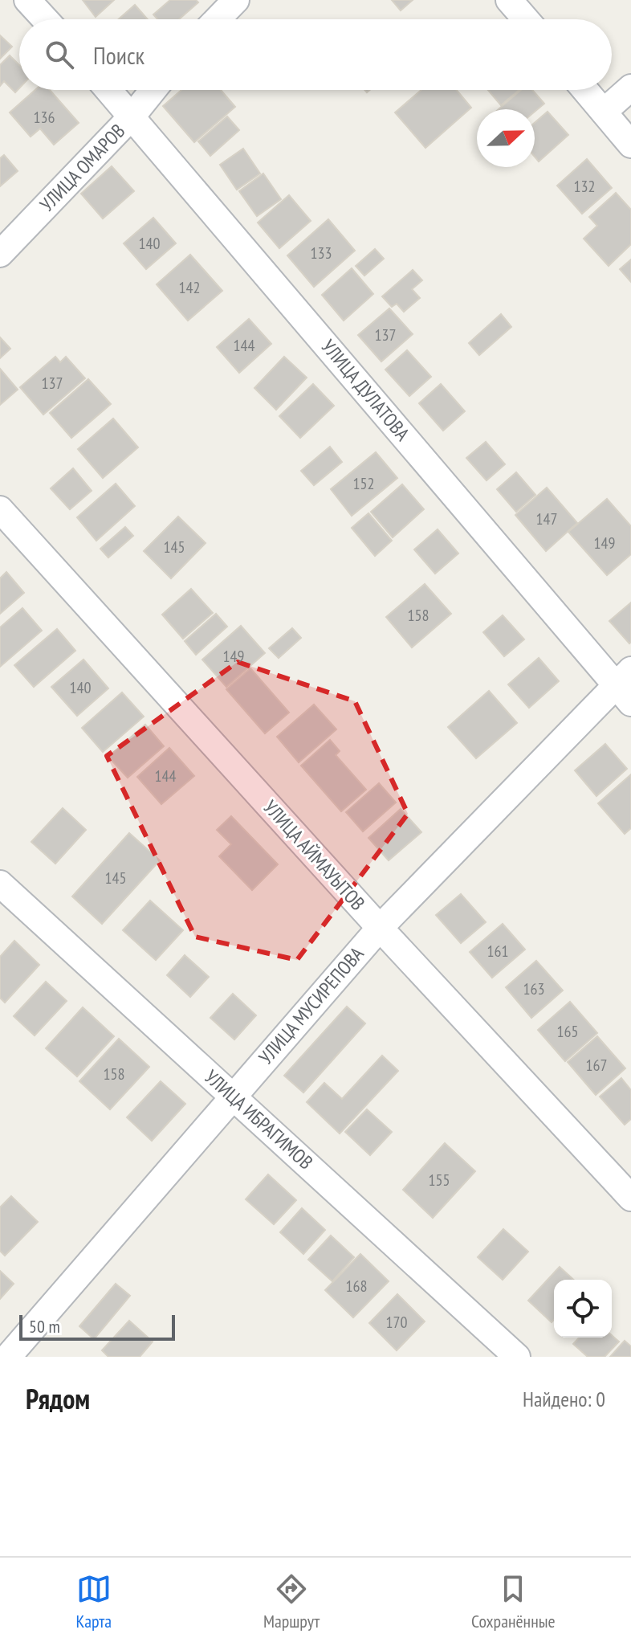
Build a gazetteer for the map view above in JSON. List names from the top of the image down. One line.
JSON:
{"streets":{"street":["УЛИЦА ОМАРОВ","УЛИЦА ДУЛАТОВА","УЛИЦА АЙМАУЫТОВ","УЛИЦА МУСИРЕПОВА","УЛИЦА ИБРАГИМОВ"]},"crossings":[["УЛИЦА ОМАРОВ","УЛИЦА ДУЛАТОВА"],["УЛИЦА ДУЛАТОВА","УЛИЦА МУСИРЕПОВА"],["УЛИЦА АЙМАУЫТОВ","УЛИЦА МУСИРЕПОВА"],["УЛИЦА МУСИРЕПОВА","УЛИЦА ИБРАГИМОВ"]],"house_numbers":["136","132","140","133","142","137","144","137","152","147","149","145","158","149","140","144","145","161","163","165","167","158","155","168","170"],"scale_bar":"50 m","north":"right","page":{"search":"Поиск","scale":"50 m","heading":["Рядом","Найдено: 0"],"nav":["Карта","Маршрут","Сохранённые"]}}
